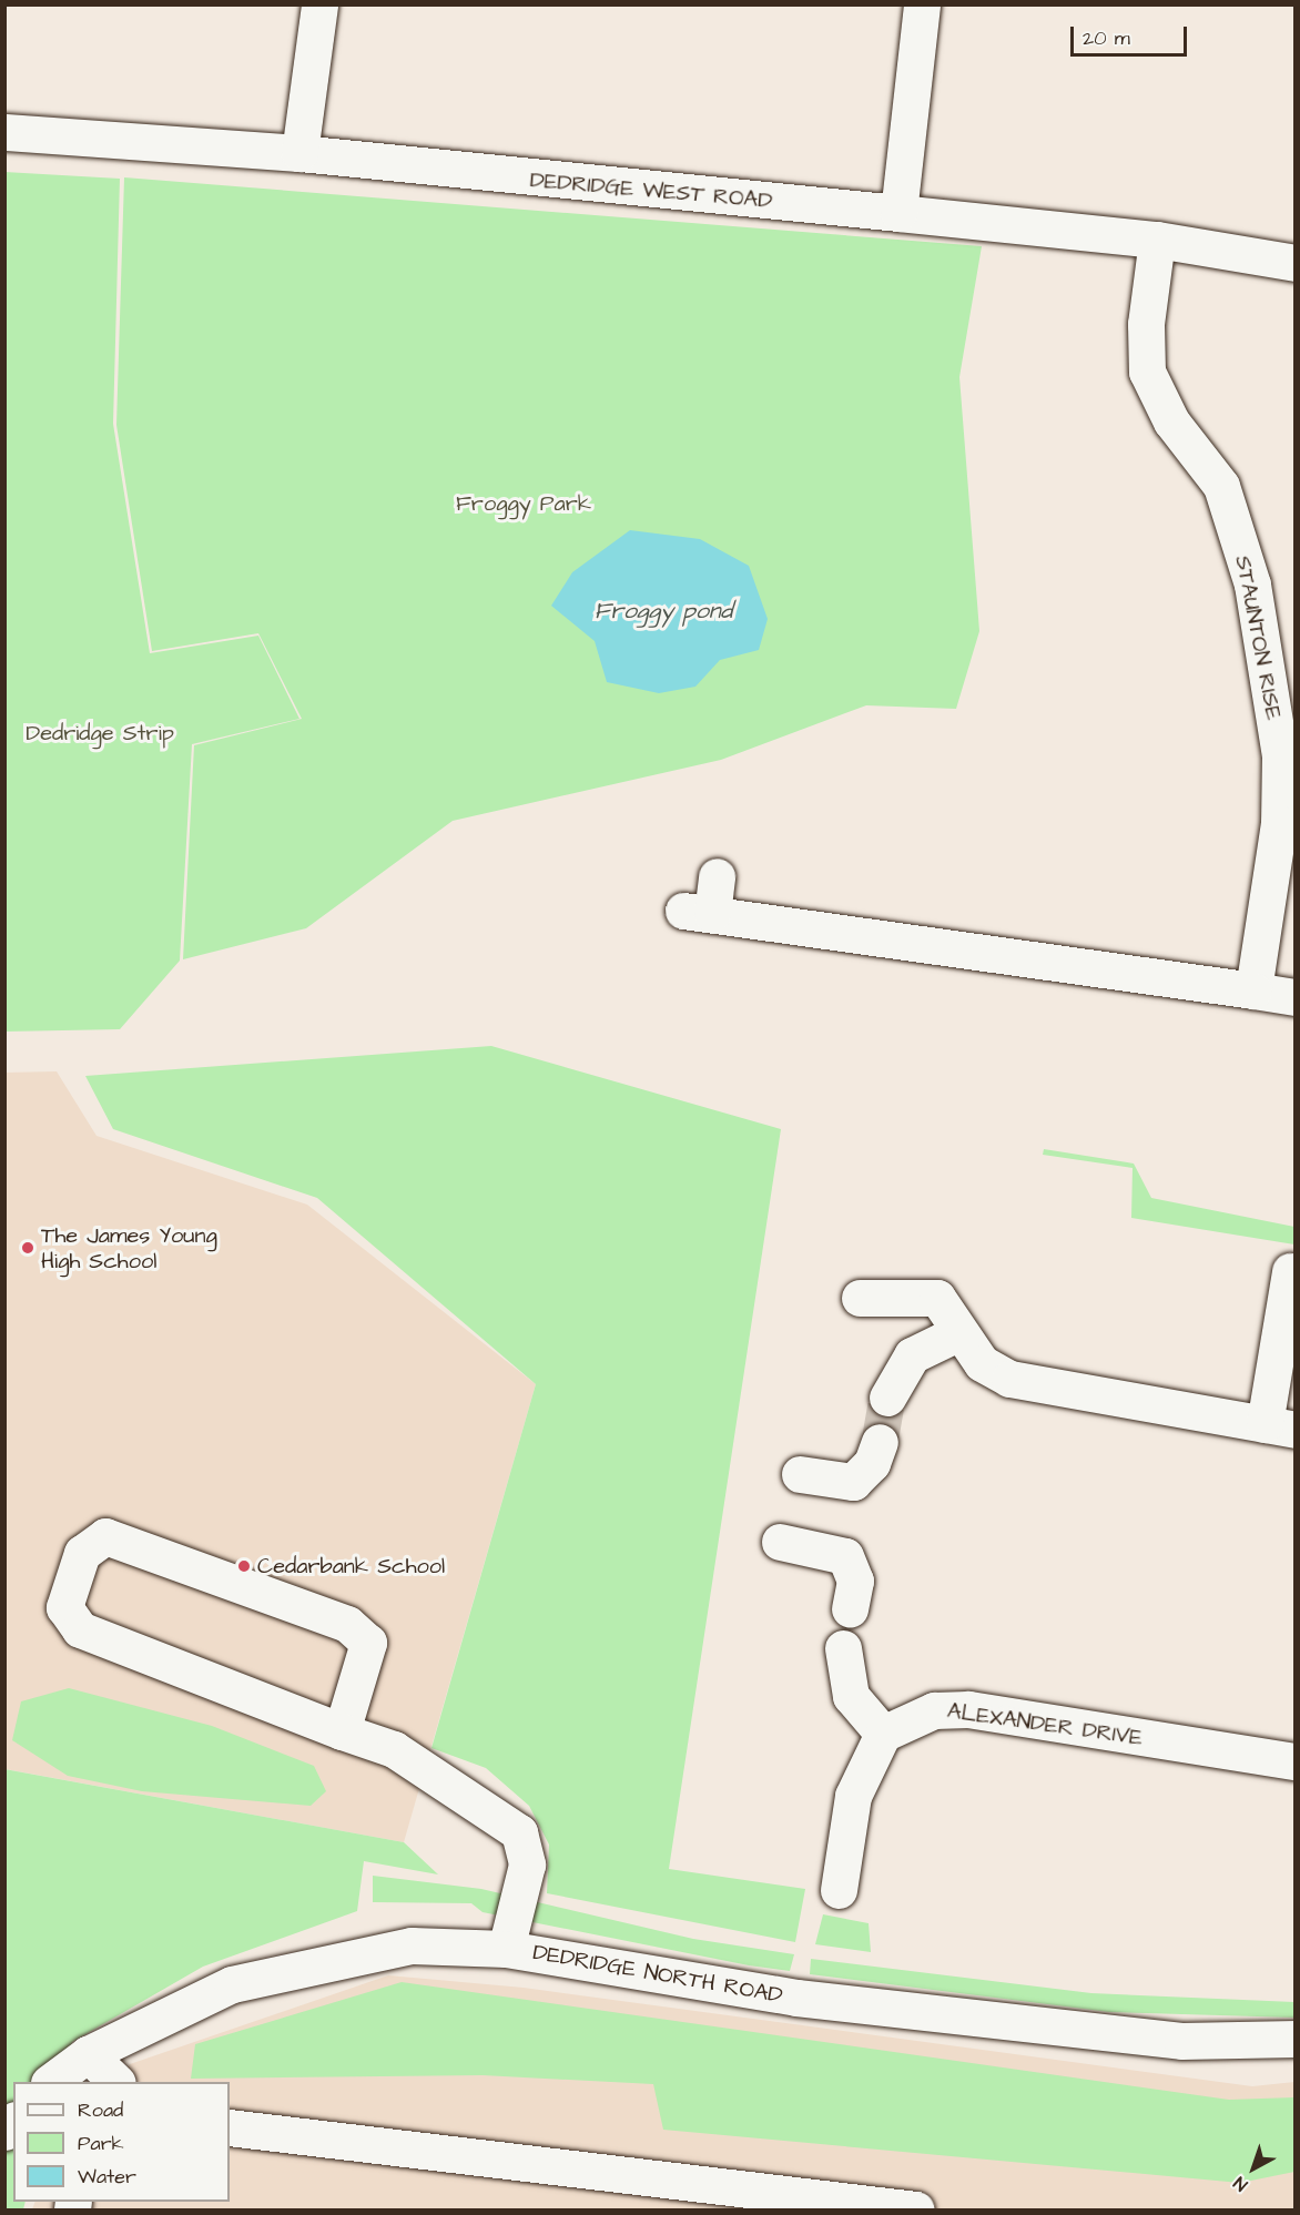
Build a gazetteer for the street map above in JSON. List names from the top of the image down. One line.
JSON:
{"streets":{"street":["DEDRIDGE WEST ROAD","STAUNTON RISE","ALEXANDER DRIVE","DEDRIDGE NORTH ROAD"]},"crossings":[["DEDRIDGE WEST ROAD","STAUNTON RISE"]],"water":["Froggy pond"],"parks":["Froggy Park","Dedridge Strip"],"places":["The James Young High School","Cedarbank School"],"legend":["Road","Park","Water"],"scale_bar":"20 m","north":"bottom left"}
